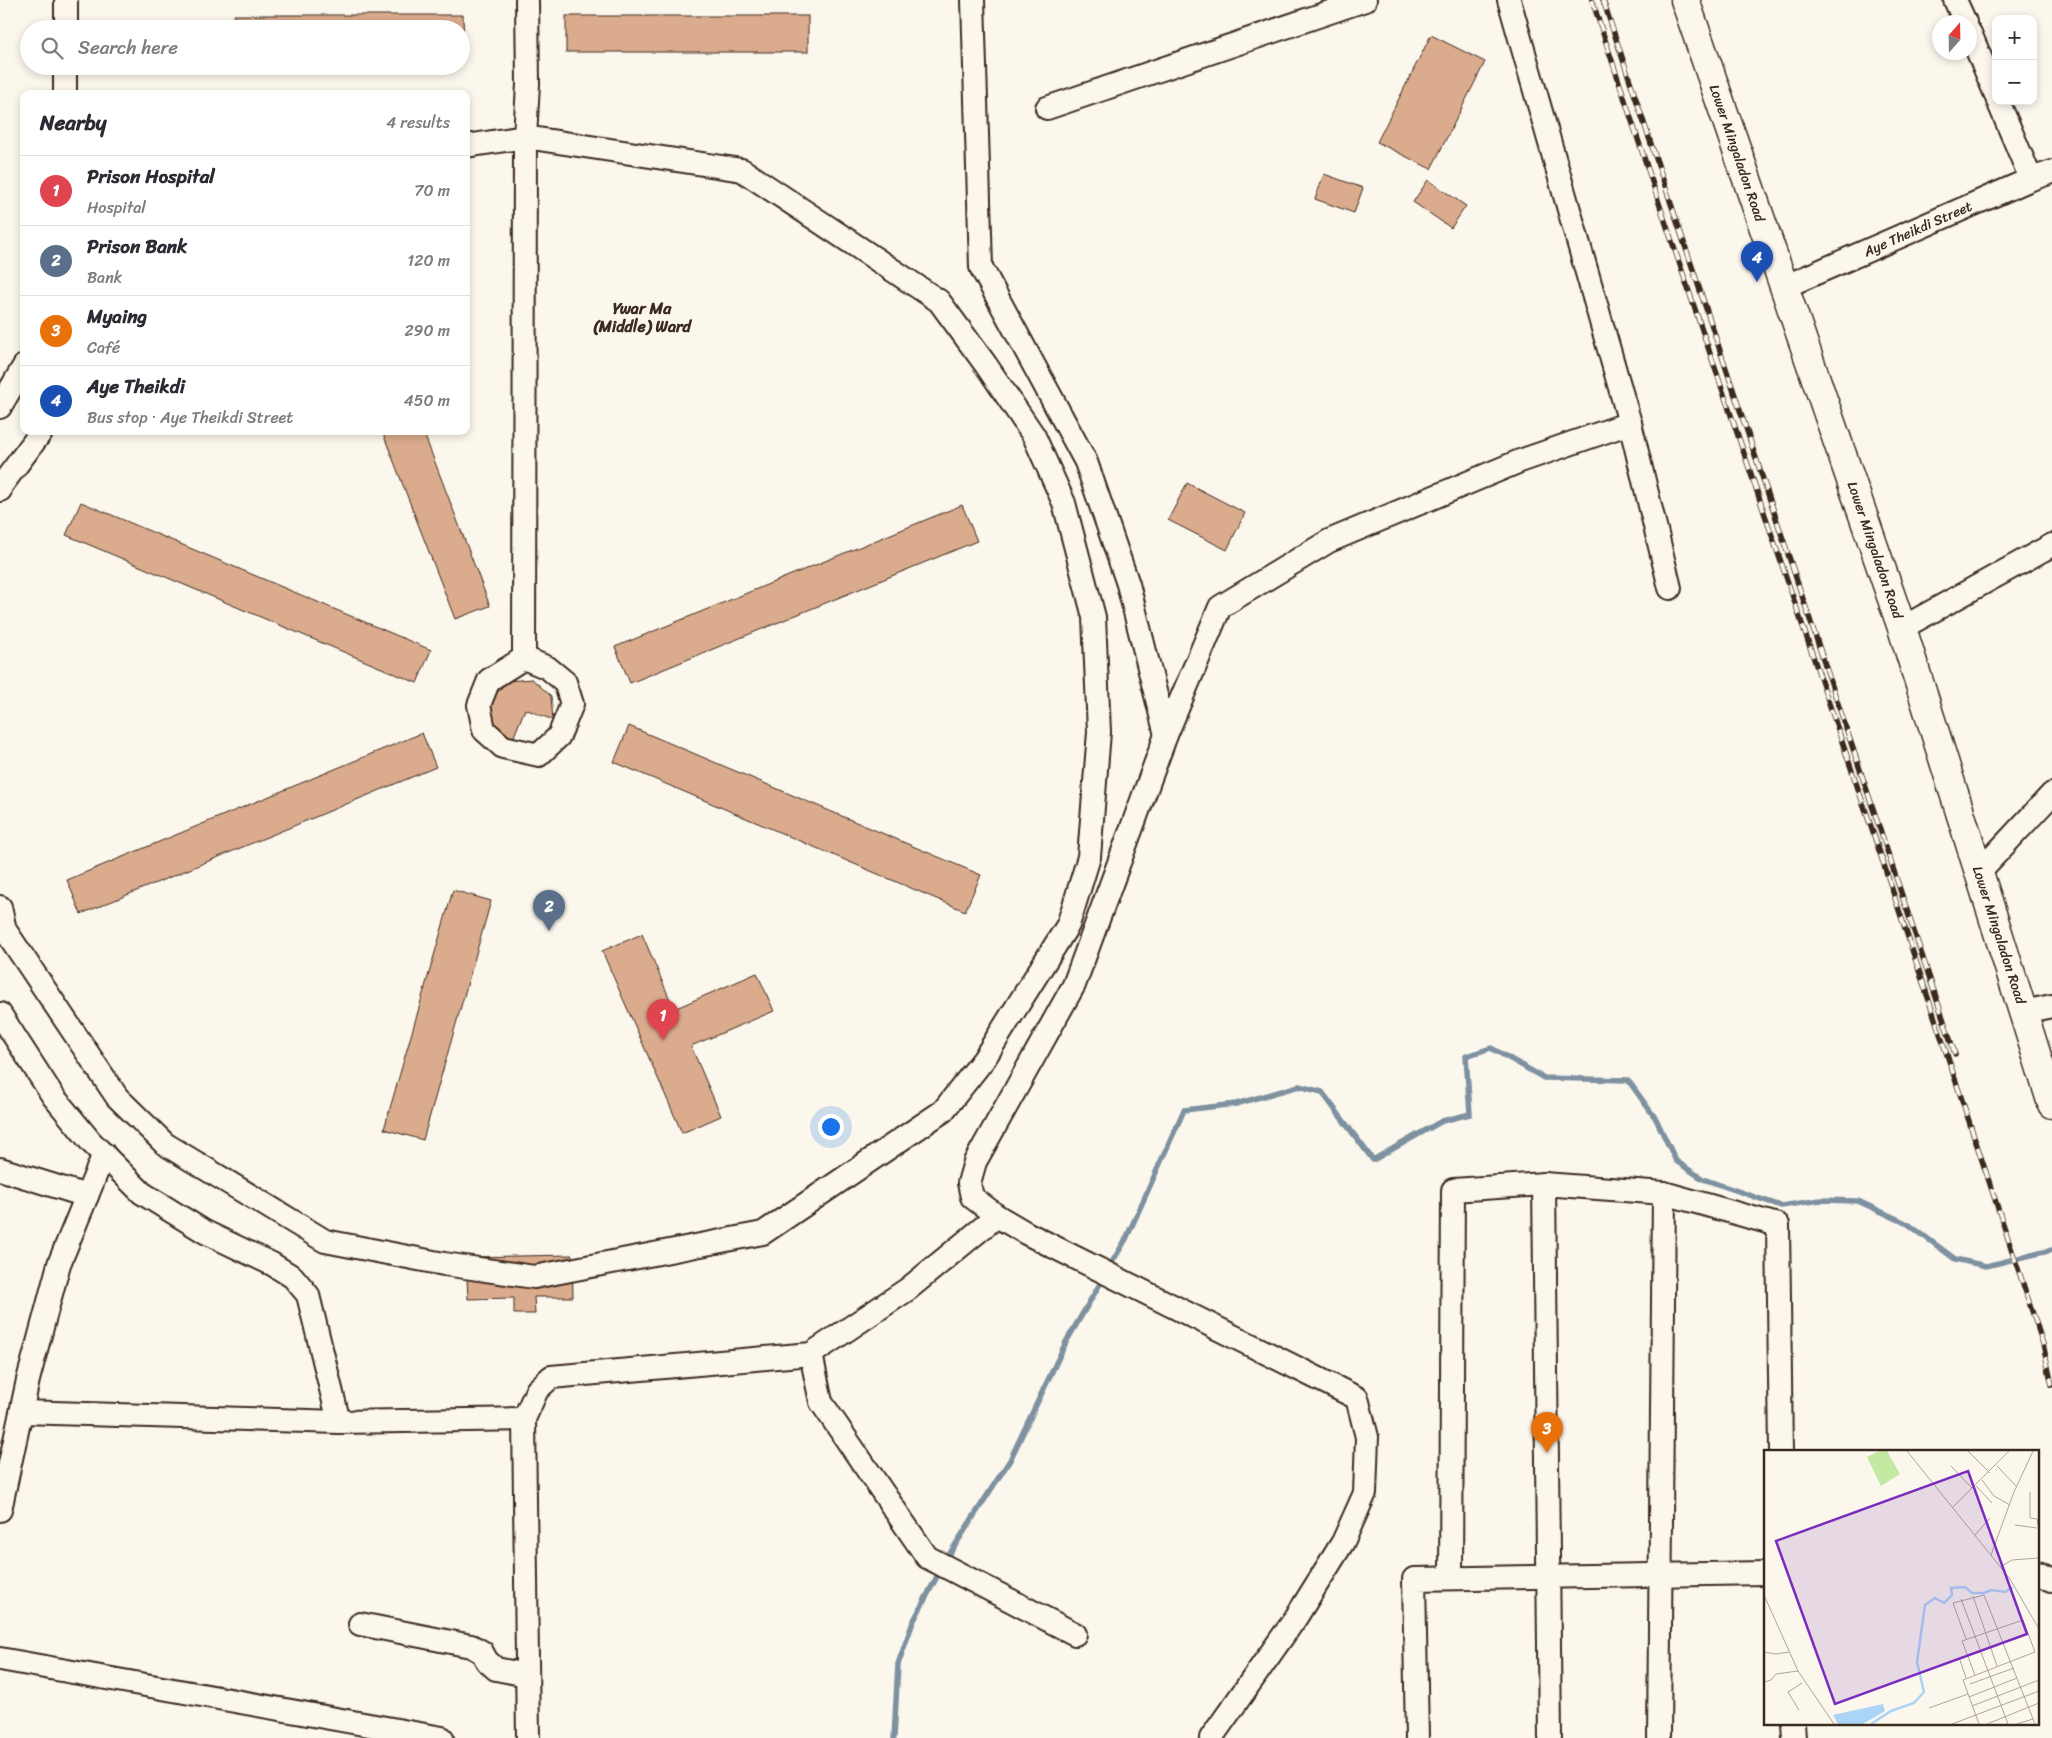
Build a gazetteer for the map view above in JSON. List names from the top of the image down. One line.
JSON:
{"streets":{"main road":["Lower Mingaladon Road"],"street":["Aye Theikdi Street"]},"crossings":[["Lower Mingaladon Road","Aye Theikdi Street"]],"districts":["Ywar Ma (Middle) Ward"],"north":"top","page":{"map_buttons":["+","−"],"search":"Search here","heading":["Nearby","4 results"],"list":[{"mark":"1","name":"Prison Hospital","note":"Hospital","value":"70 m"},{"mark":"2","name":"Prison Bank","note":"Bank","value":"120 m"},{"mark":"3","name":"Myaing","note":"Café","value":"290 m"},{"mark":"4","name":"Aye Theikdi","note":"Bus stop · Aye Theikdi Street","value":"450 m"}],"pins":["4","2","1","3"]}}
